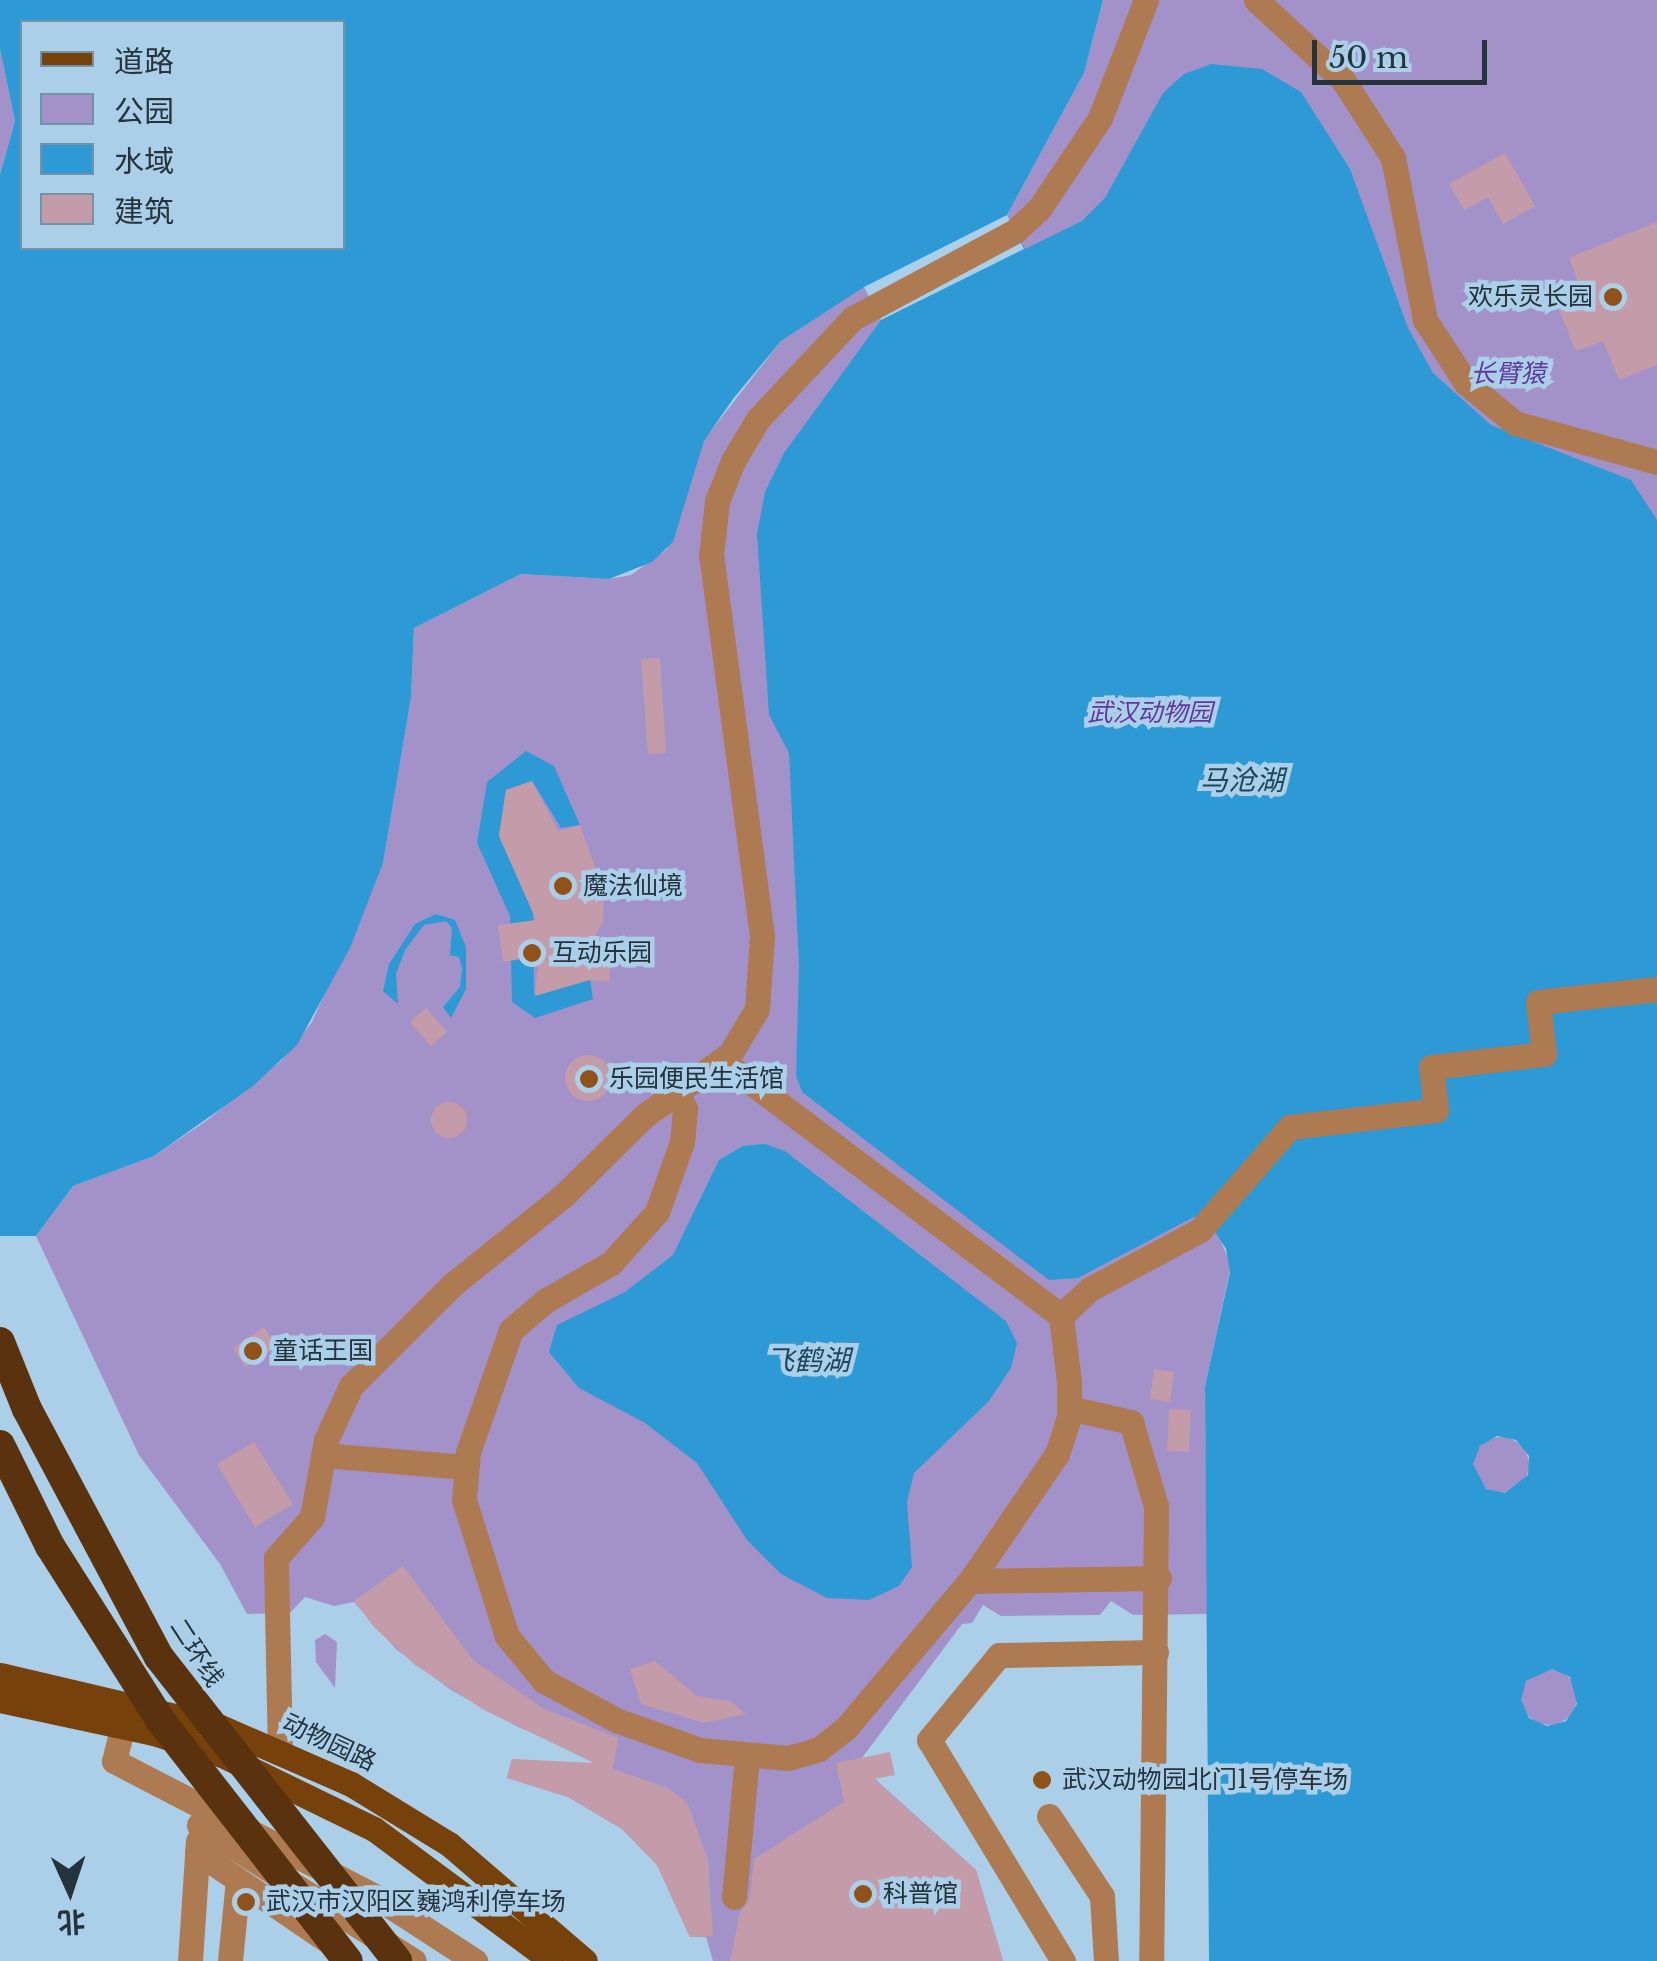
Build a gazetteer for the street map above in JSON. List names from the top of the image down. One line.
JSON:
{"streets":{"highway":["二环线"],"main road":["动物园路"]},"water":["马沧湖","飞鹤湖"],"parks":["长臂猿","武汉动物园"],"places":["欢乐灵长园","魔法仙境","互动乐园","乐园便民生活馆","童话王国","武汉动物园北门1号停车场","科普馆","武汉市汉阳区巍鸿利停车场"],"legend":["道路","公园","水域","建筑"],"scale_bar":"50 m","north":"bottom"}
